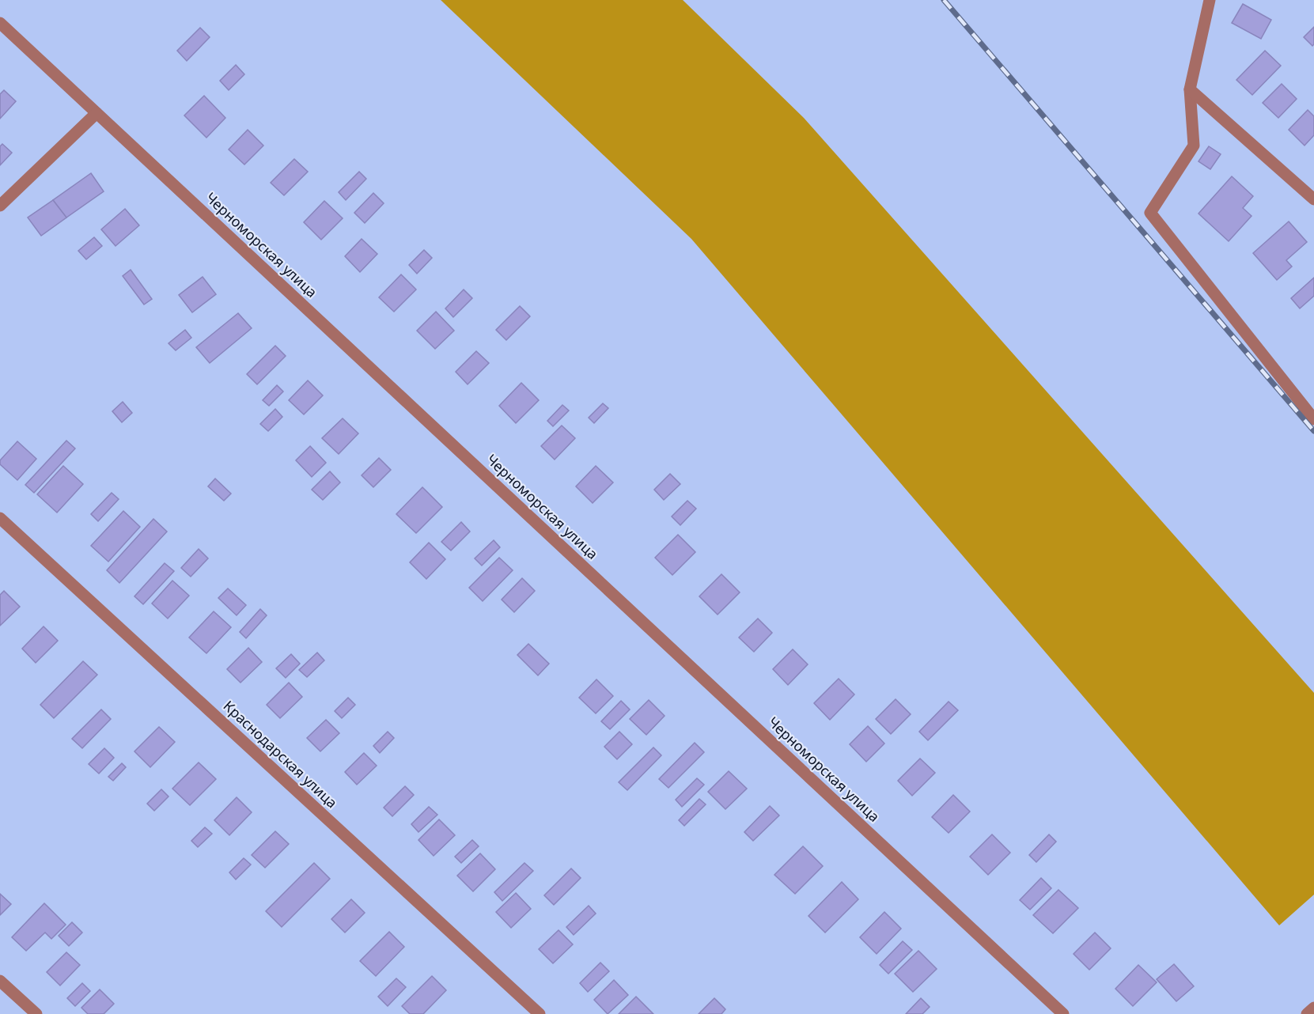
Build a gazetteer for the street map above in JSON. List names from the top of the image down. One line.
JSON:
{"streets":{"street":["Черноморская улица","Краснодарская улица"]}}
